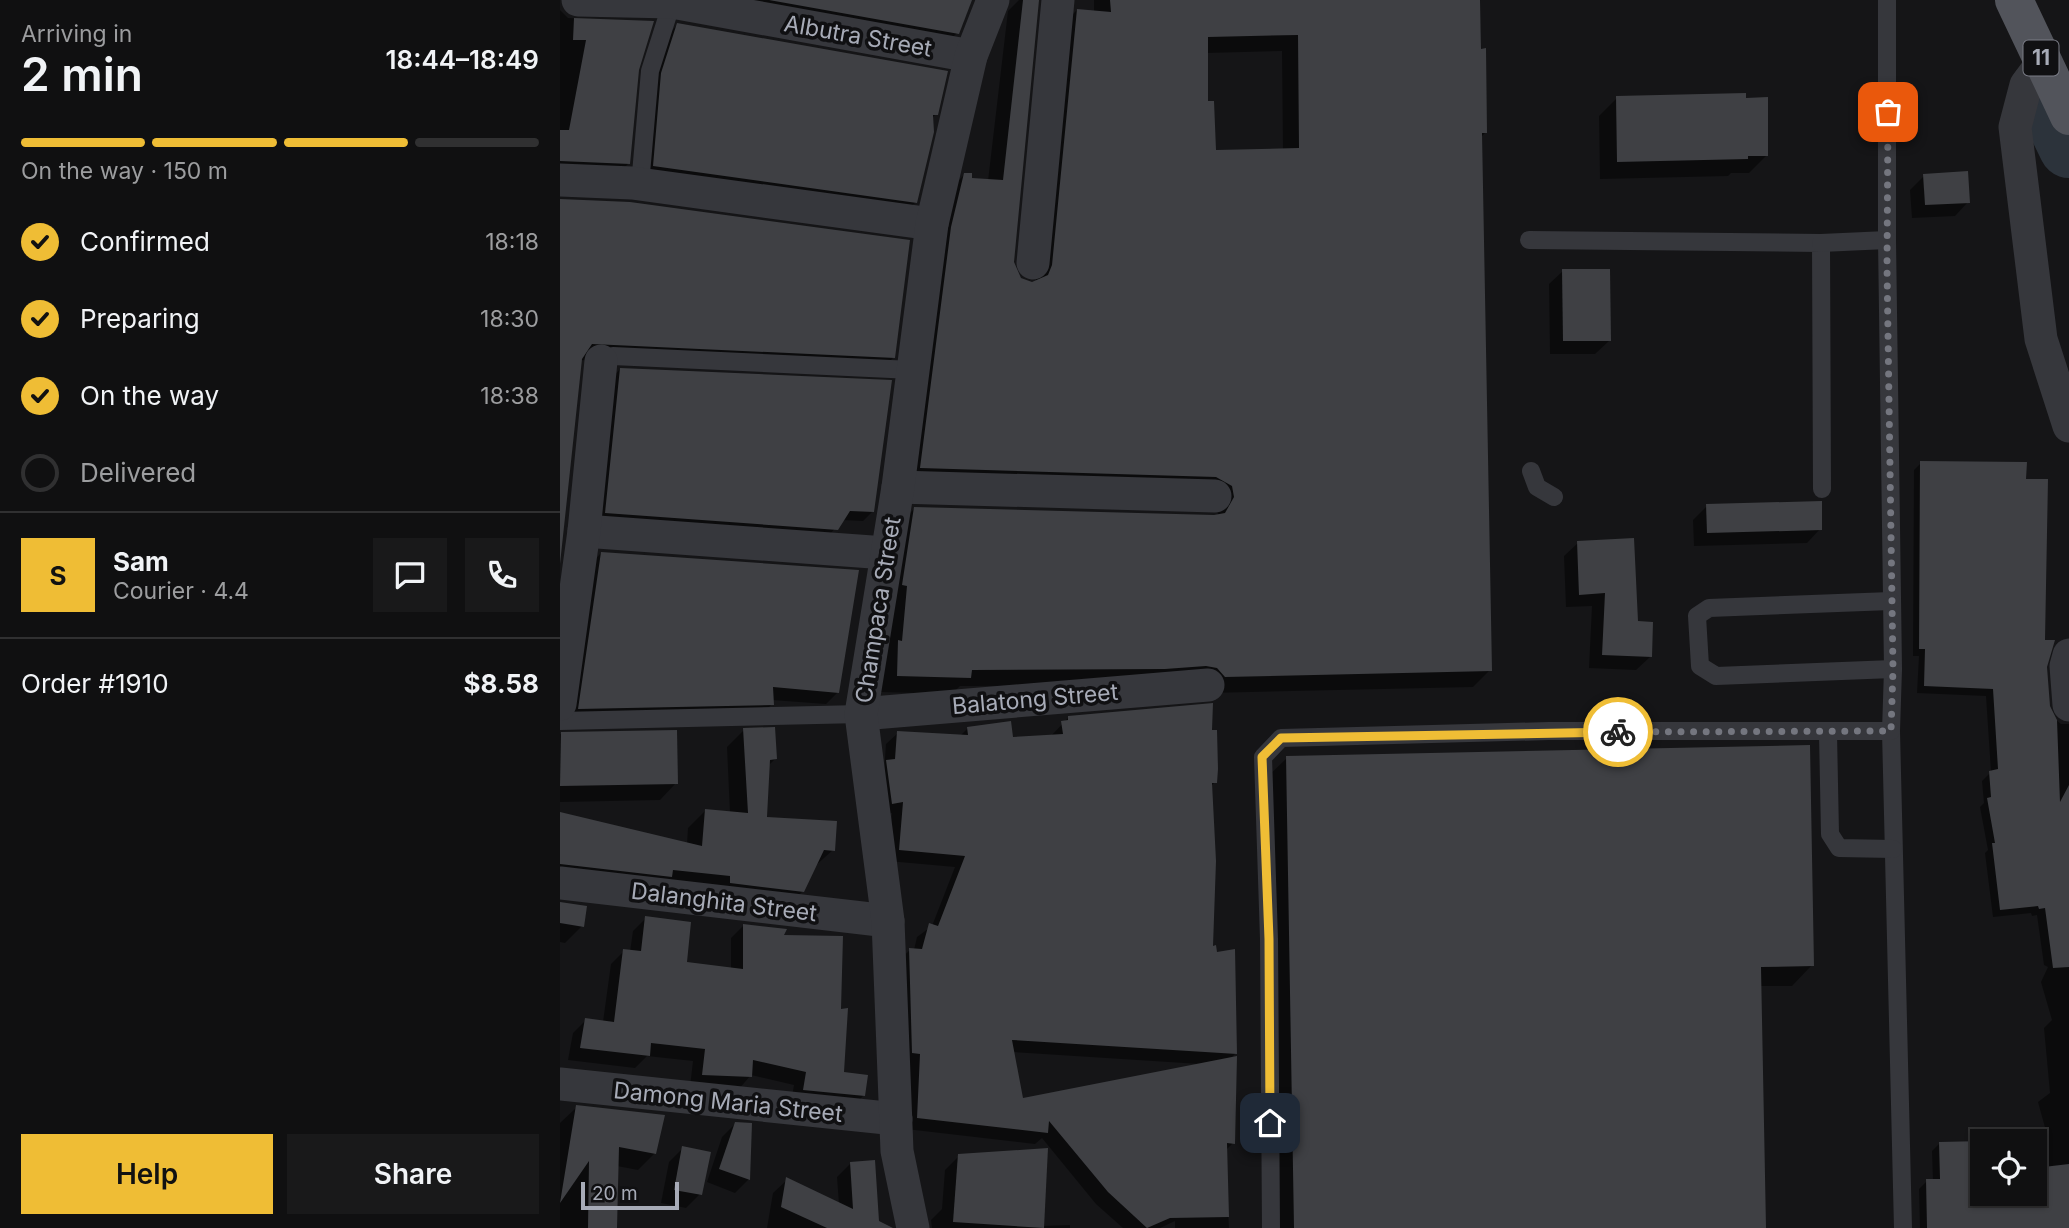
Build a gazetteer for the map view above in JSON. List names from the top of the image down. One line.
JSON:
{"streets":{"main road":["11"],"street":["Albutra Street","Champaca Street","Balatong Street","Dalanghita Street","Damong Maria Street"]},"crossings":[["Albutra Street","Champaca Street"],["Champaca Street","Balatong Street"],["Champaca Street","Dalanghita Street"],["Champaca Street","Damong Maria Street"]],"scale_bar":"20 m","page":{"heading":["2 min","Arriving in","18:44–18:49"],"panel":["Sam","Courier · 4.4","Order #1910","$8.58"],"bar":"On the way · 150 m","list":[["Confirmed","18:18"],["Preparing","18:30"],["On the way","18:38"],"Delivered"],"round":"S","buttons":["Help","Share"],"scale":"20 m"}}
